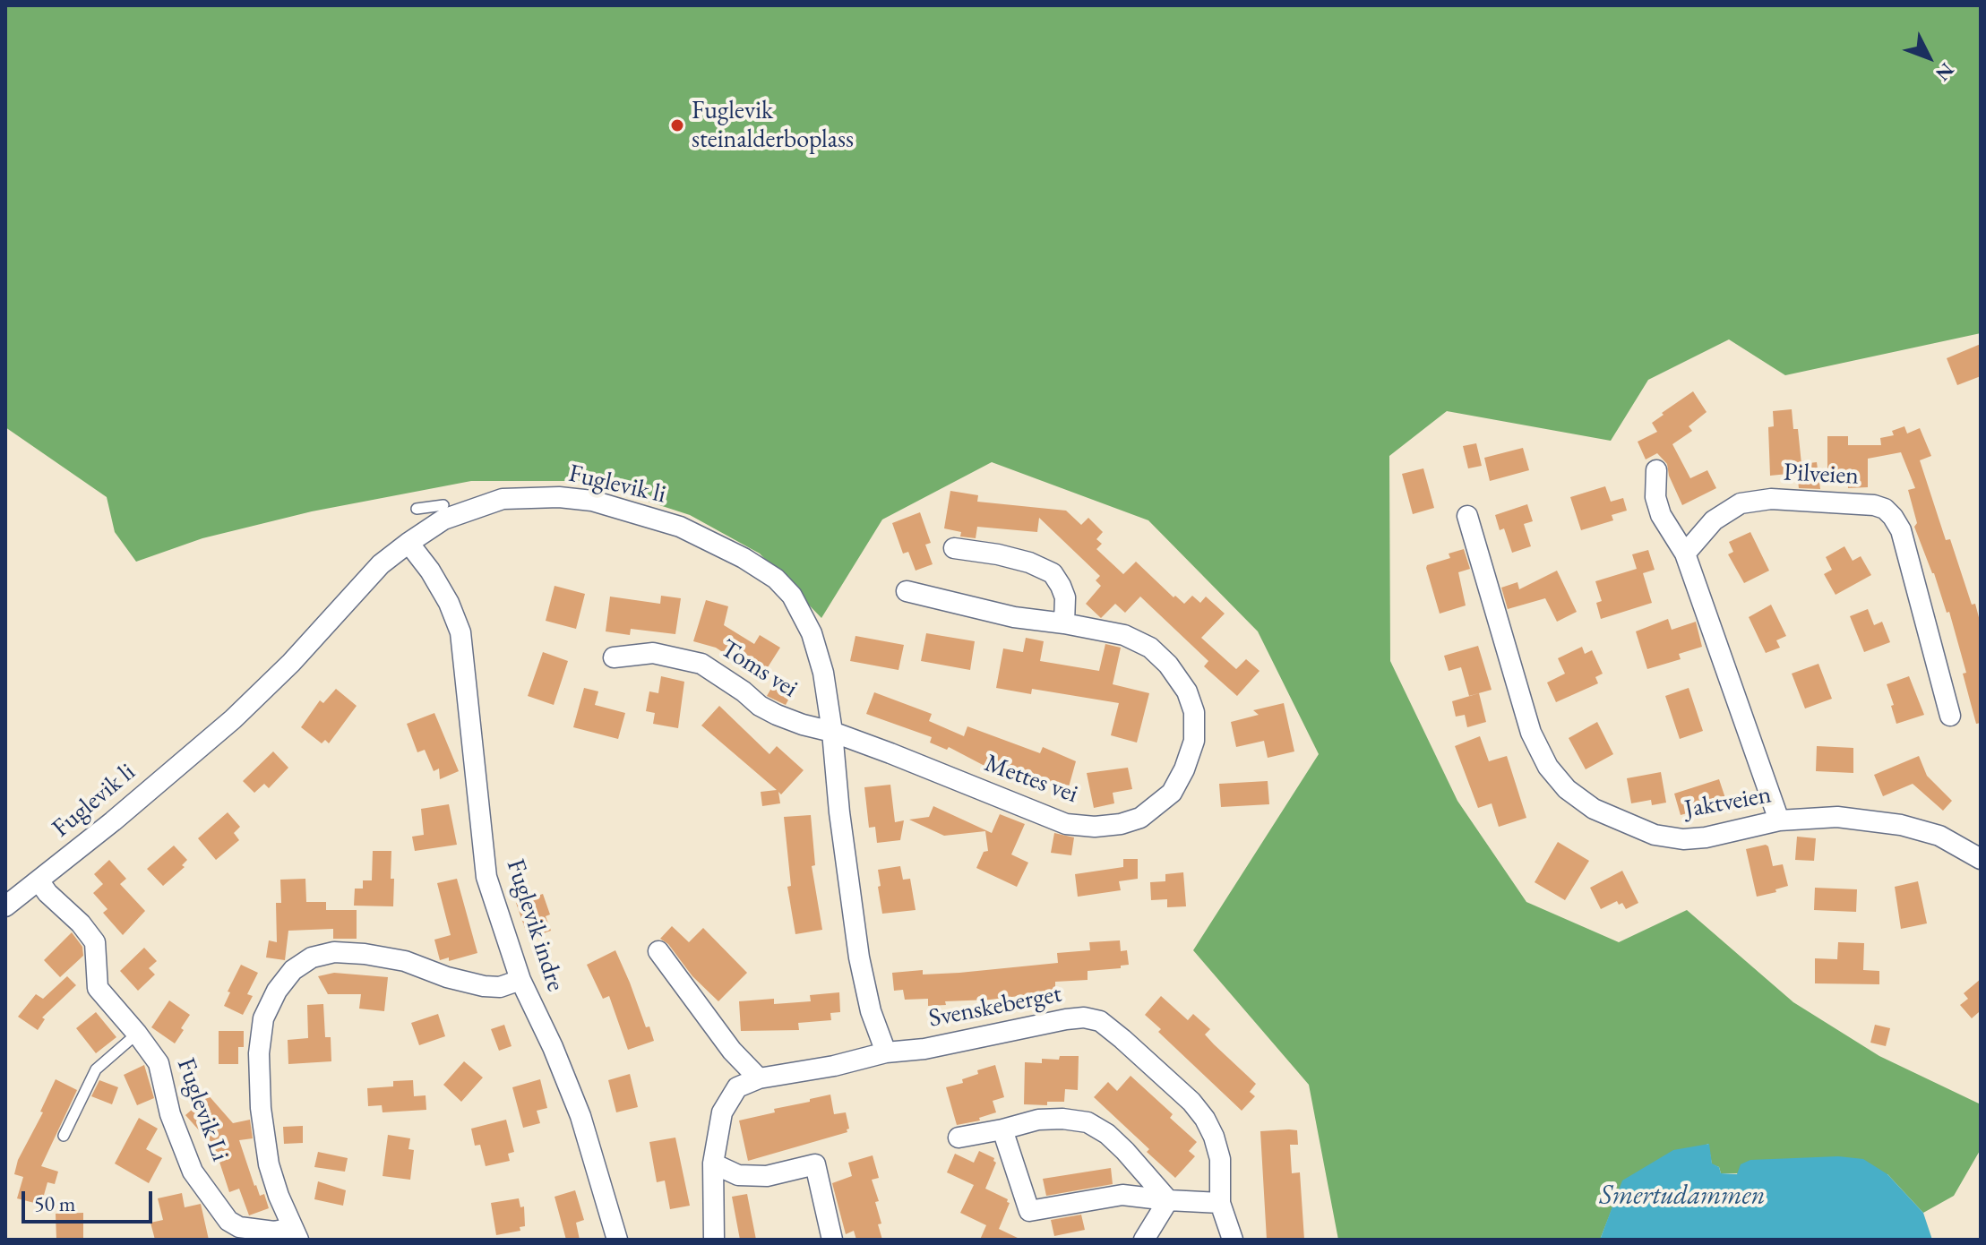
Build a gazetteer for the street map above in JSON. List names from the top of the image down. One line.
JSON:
{"streets":{"street":["Pilveien","Fuglevik li","Toms vei","Mettes vei","Jaktveien","Fuglevik indre","Svenskeberget","Fuglevik Li"]},"crossings":[["Fuglevik li","Toms vei"],["Fuglevik li","Mettes vei"],["Fuglevik li","Fuglevik indre"],["Fuglevik li","Svenskeberget"],["Fuglevik li","Fuglevik Li"],["Toms vei","Mettes vei"]],"water":["Smertudammen"],"places":["Fuglevik steinalderboplass"],"scale_bar":"50 m","north":"bottom right"}
